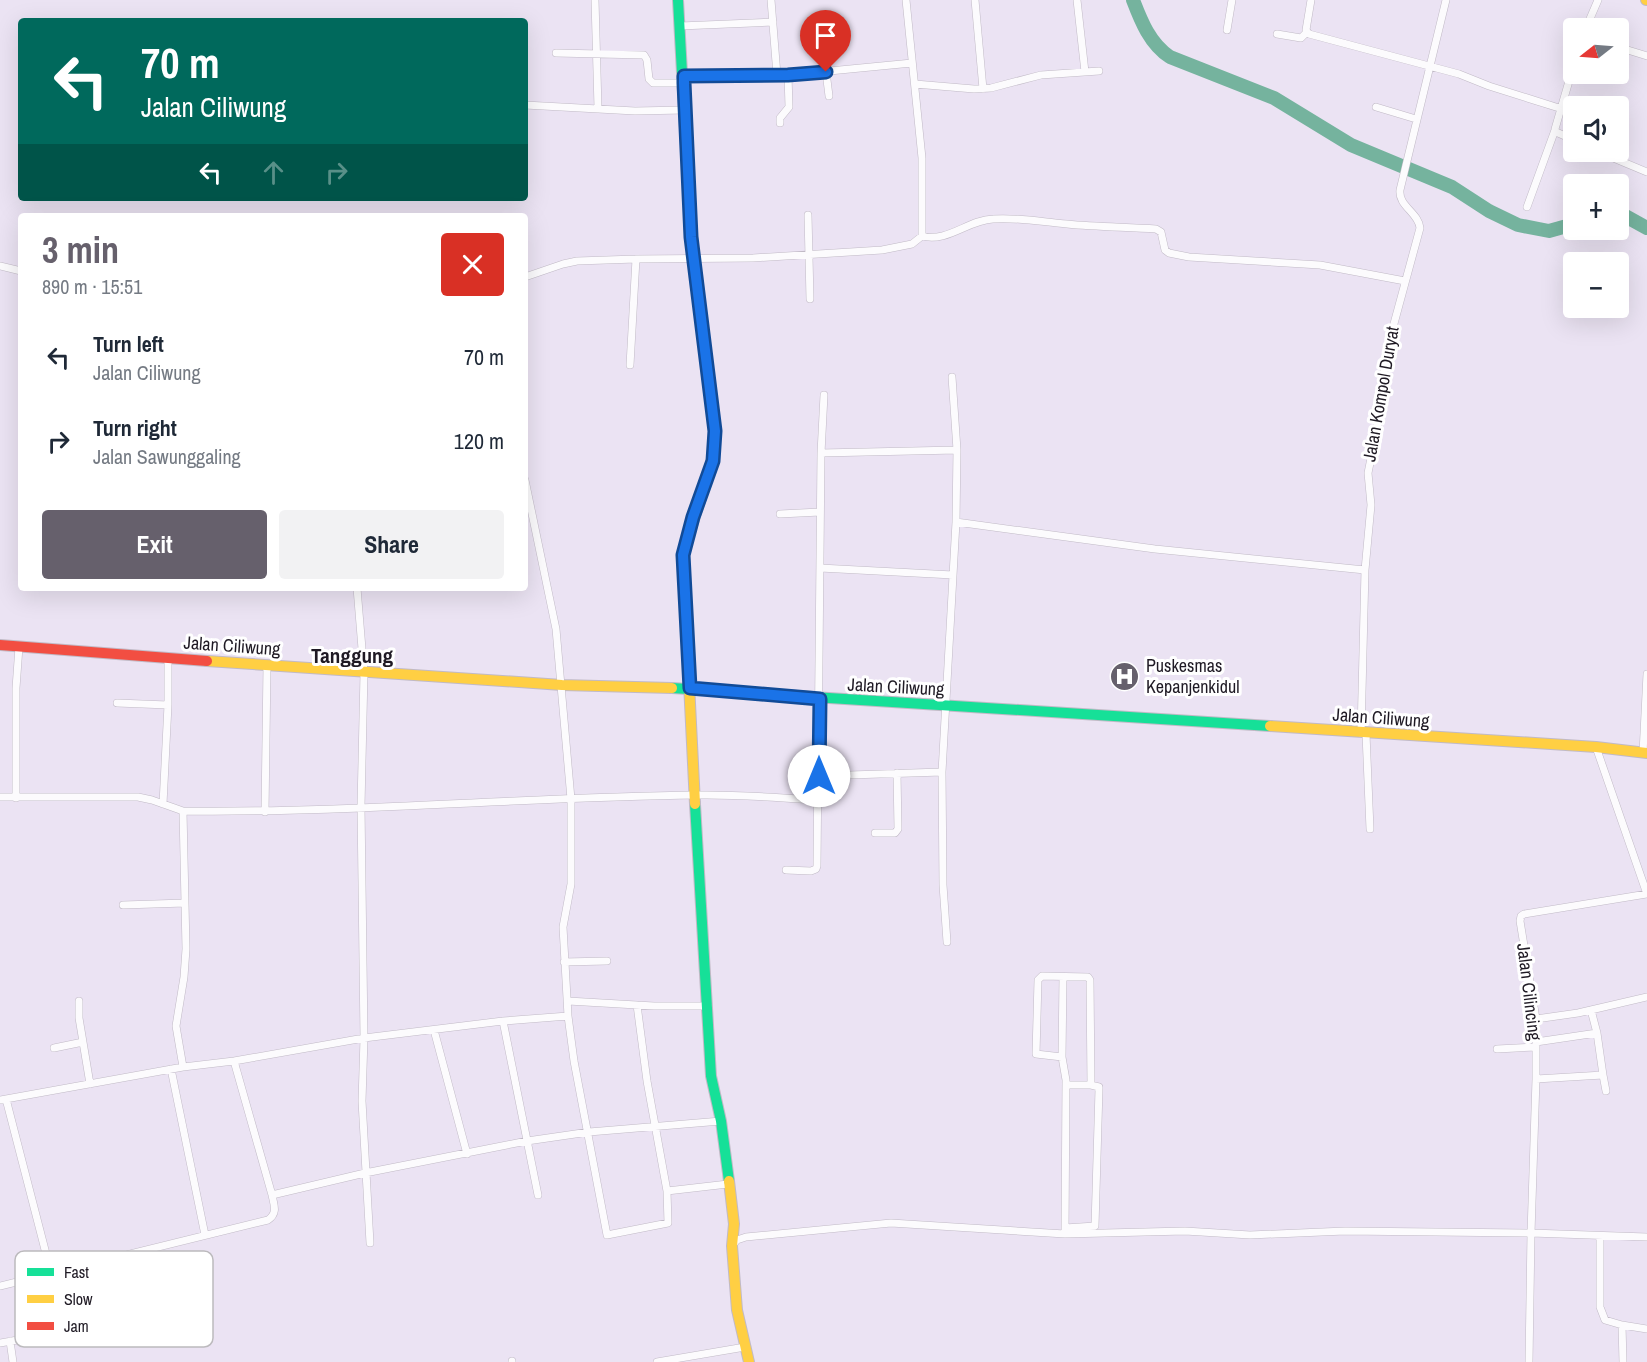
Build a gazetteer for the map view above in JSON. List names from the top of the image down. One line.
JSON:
{"streets":{"main road":["Jalan Ciliwung"],"street":["Jalan Kompol Duryat","Jalan Cilincing"]},"crossings":[["Jalan Kompol Duryat","Jalan Ciliwung"]],"districts":["Tanggung"],"places":{"hospital":["Puskesmas Kepanjenkidul"]},"legend":["Fast","Slow","Jam"],"north":"left","page":{"map_buttons":["+","−"],"turn":["70 m","Jalan Ciliwung"],"heading":["3 min","890 m · 15:51"],"list":[{"name":"Turn left","note":"Jalan Ciliwung","value":"70 m"},{"name":"Turn right","note":"Jalan Sawunggaling","value":"120 m"}],"buttons":["Exit","Share"]}}
